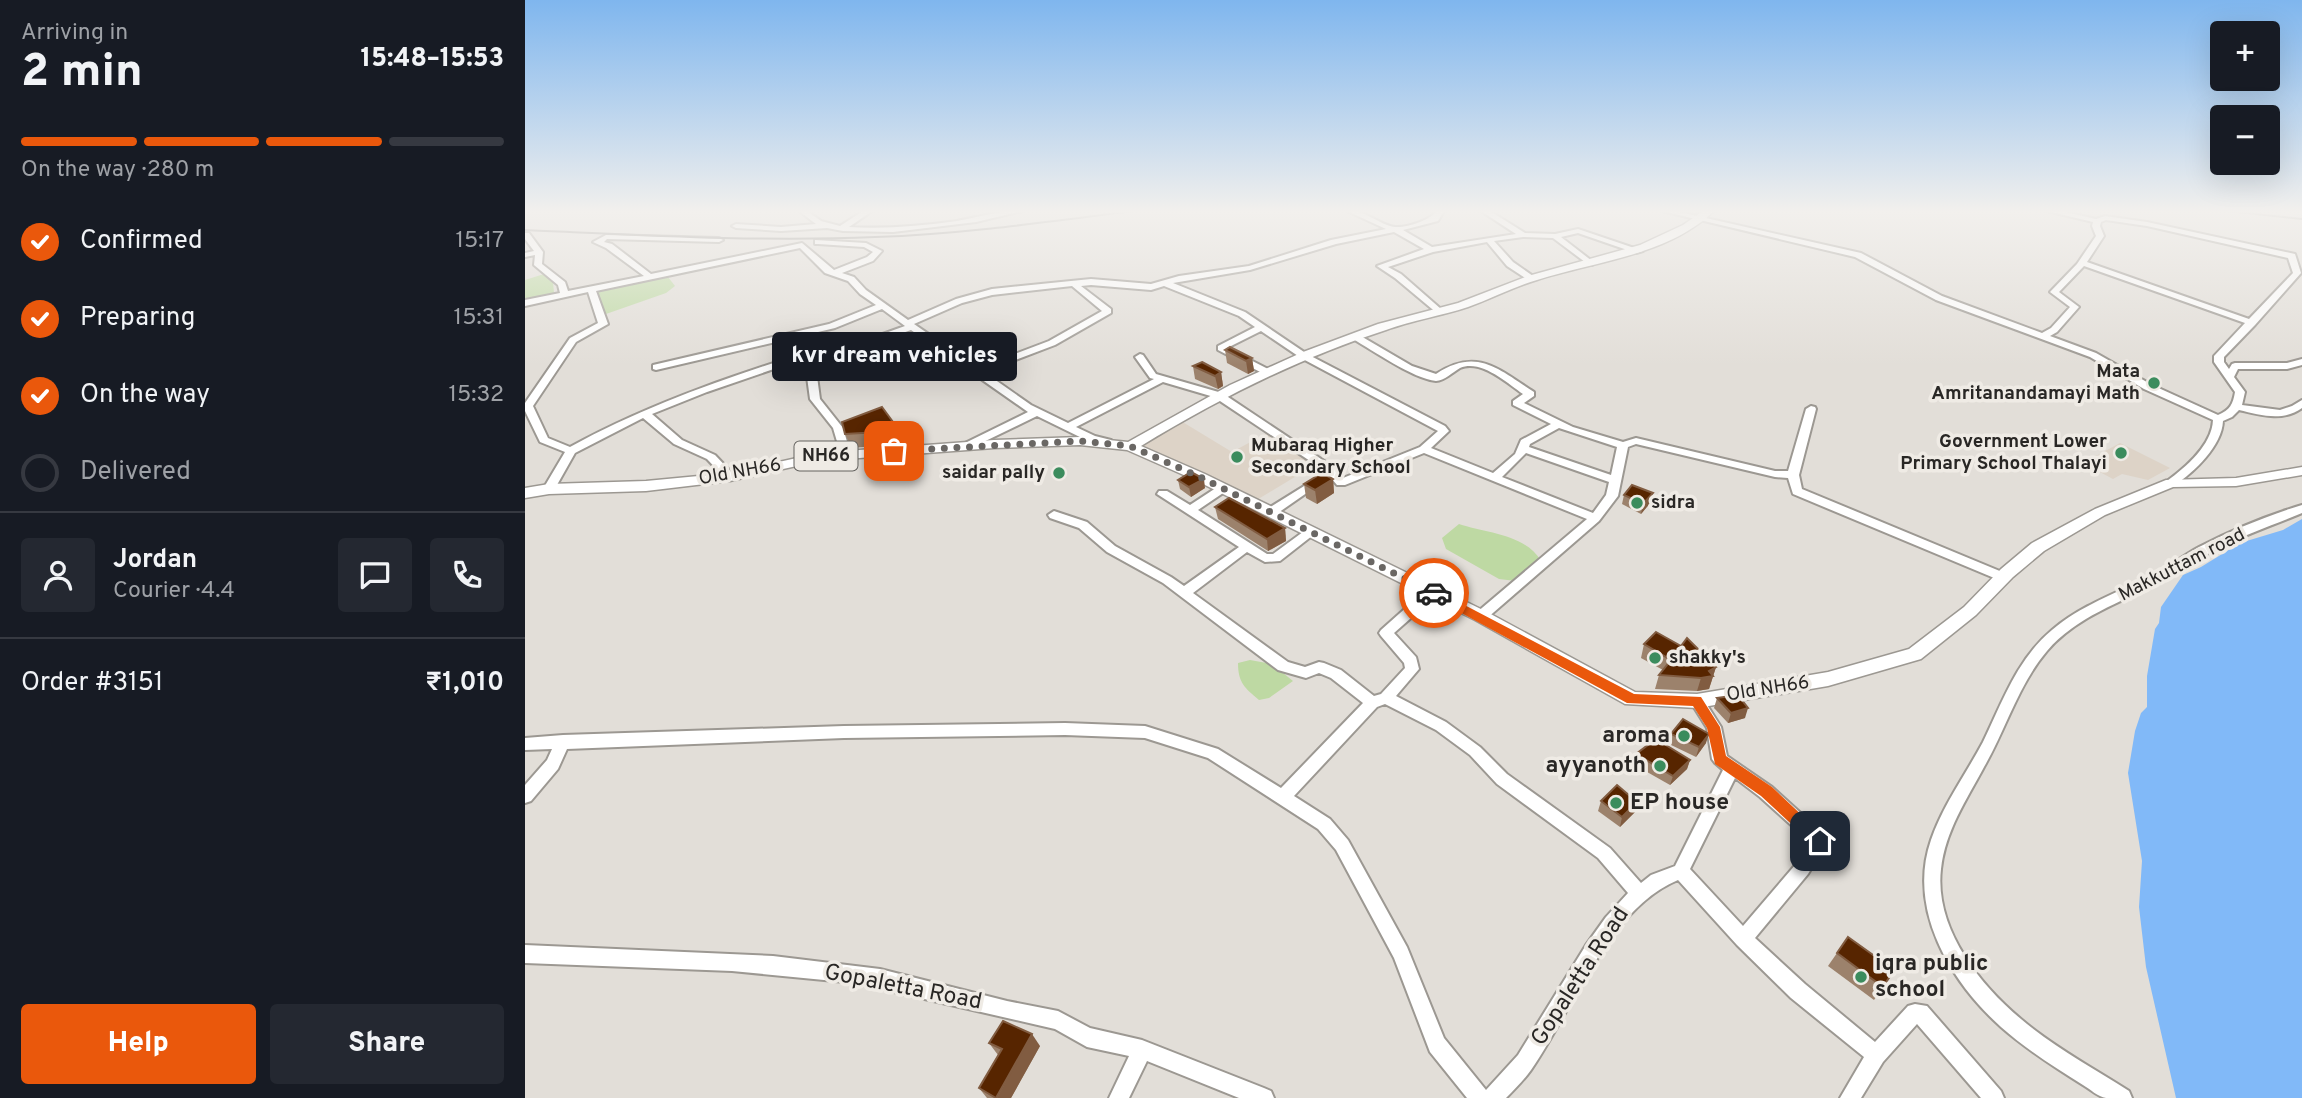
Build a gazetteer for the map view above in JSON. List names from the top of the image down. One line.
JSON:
{"streets":{"main road":["NH66","Old NH66"],"street":["Makkuttam road","Gopaletta Road"]},"places":["Mata Amritanandamayi Math","kvr dream vehicles","Government Lower Primary School Thalayi","Mubaraq Higher Secondary School","saidar pally","sidra","shakky's","aroma","ayyanoth","EP house","iqra public school"],"page":{"heading":["2 min","Arriving in","15:48–15:53"],"panel":["Jordan","Courier · 4.4","Order #3151","₹1,010"],"map_buttons":["+","−"],"bar":"On the way · 280 m","list":[["Confirmed","15:17"],["Preparing","15:31"],["On the way","15:32"],"Delivered"],"bubble":"kvr dream vehicles","buttons":["Help","Share"]}}
